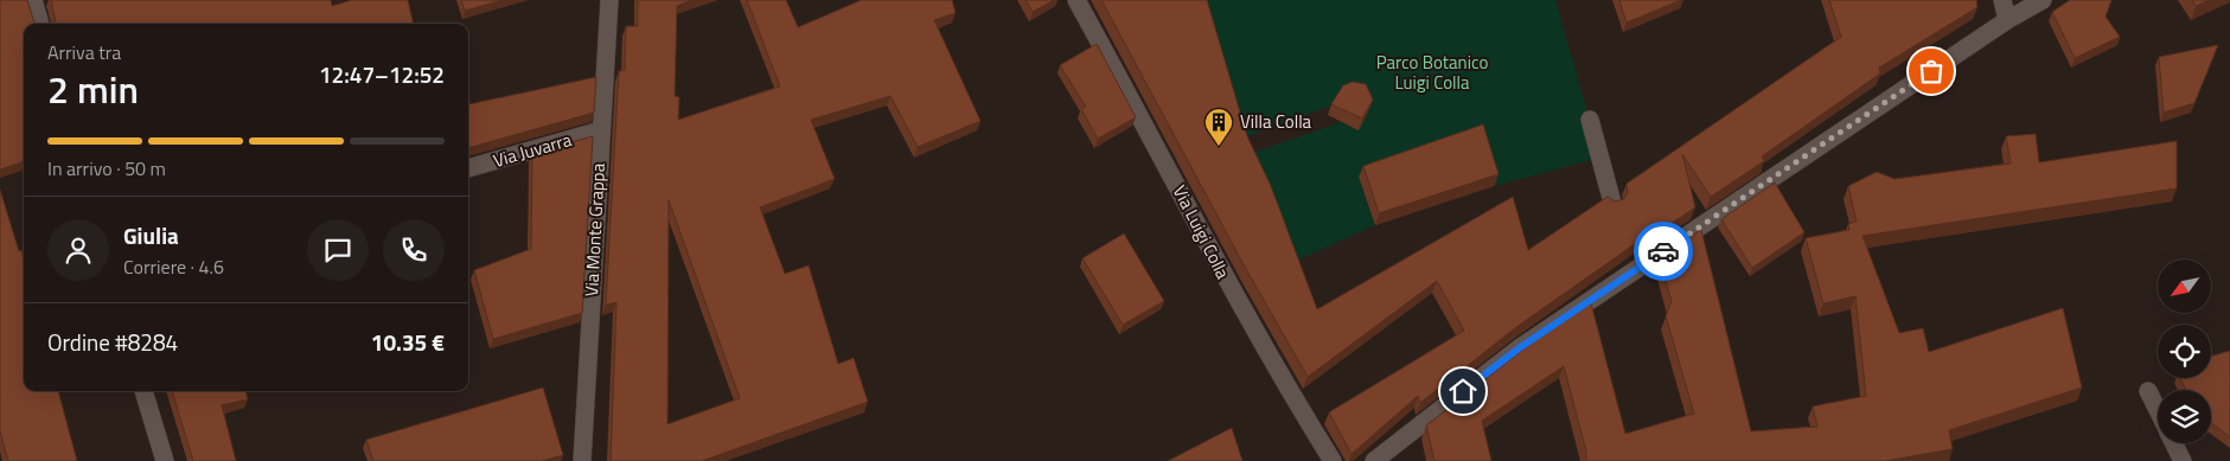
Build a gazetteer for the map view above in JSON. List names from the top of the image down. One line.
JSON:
{"streets":{"street":["Via Juvarra","Via Monte Grappa","Via Luigi Colla"]},"crossings":[["Via Juvarra","Via Monte Grappa"]],"parks":["Parco Botanico Luigi Colla"],"places":{"building":["Villa Colla"]},"north":"bottom left","page":{"heading":["2 min","Arriva tra","12:47–12:52"],"panel":["Giulia","Corriere · 4.6","Ordine #8284","10.35 €"],"bar":"In arrivo · 50 m"}}
